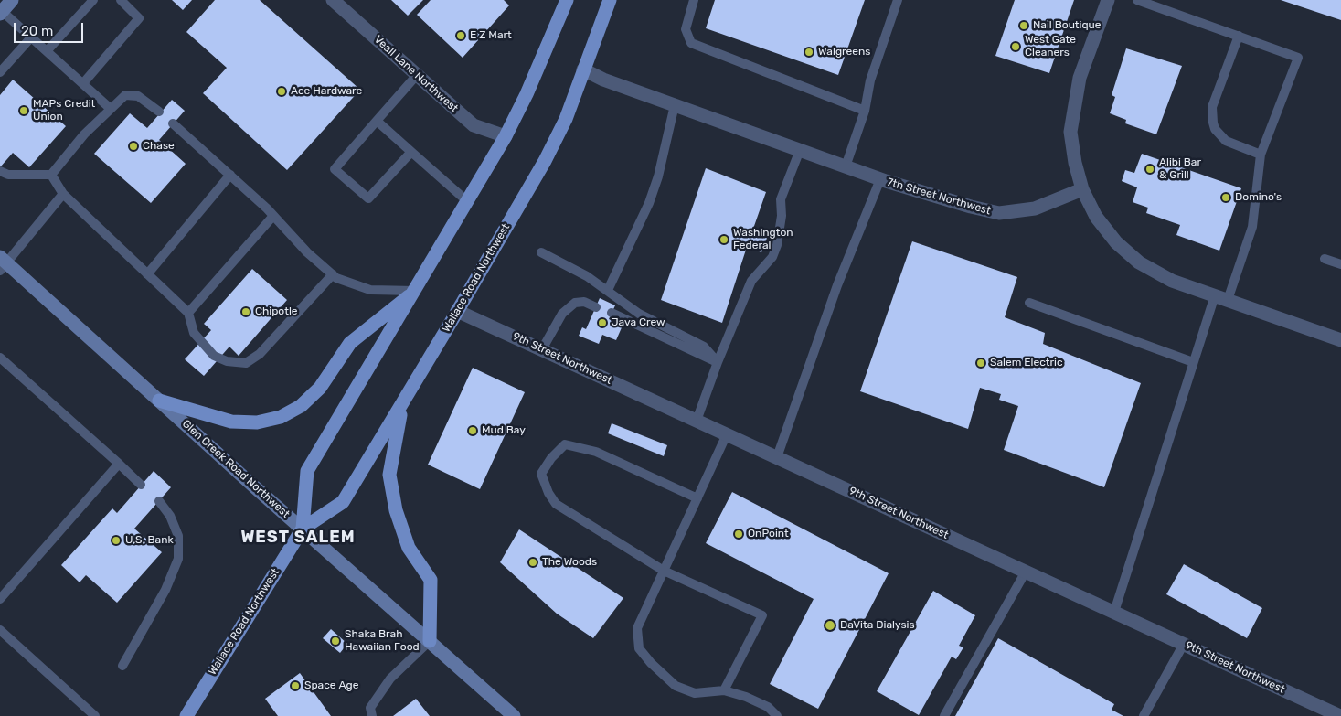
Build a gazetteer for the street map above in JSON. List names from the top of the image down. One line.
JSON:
{"streets":{"main road":["Wallace Road Northwest"],"street":["Veall Lane Northwest","7th Street Northwest","9th Street Northwest","Glen Creek Road Northwest"]},"crossings":[["Veall Lane Northwest","Wallace Road Northwest"],["7th Street Northwest","Wallace Road Northwest"],["Wallace Road Northwest","9th Street Northwest"],["Wallace Road Northwest","Glen Creek Road Northwest"]],"districts":["WEST SALEM"],"places":["Nail Boutique","E Z Mart","West Gate Cleaners","Walgreens","Ace Hardware","MAPs Credit Union","Chase","Alibi Bar & Grill","Domino's","Washington Federal","Chipotle","Java Crew","Salem Electric","Mud Bay","OnPoint","U.S. Bank","The Woods","DaVita Dialysis","Shaka Brah Hawaiian Food","Space Age"],"scale_bar":"20 m"}
